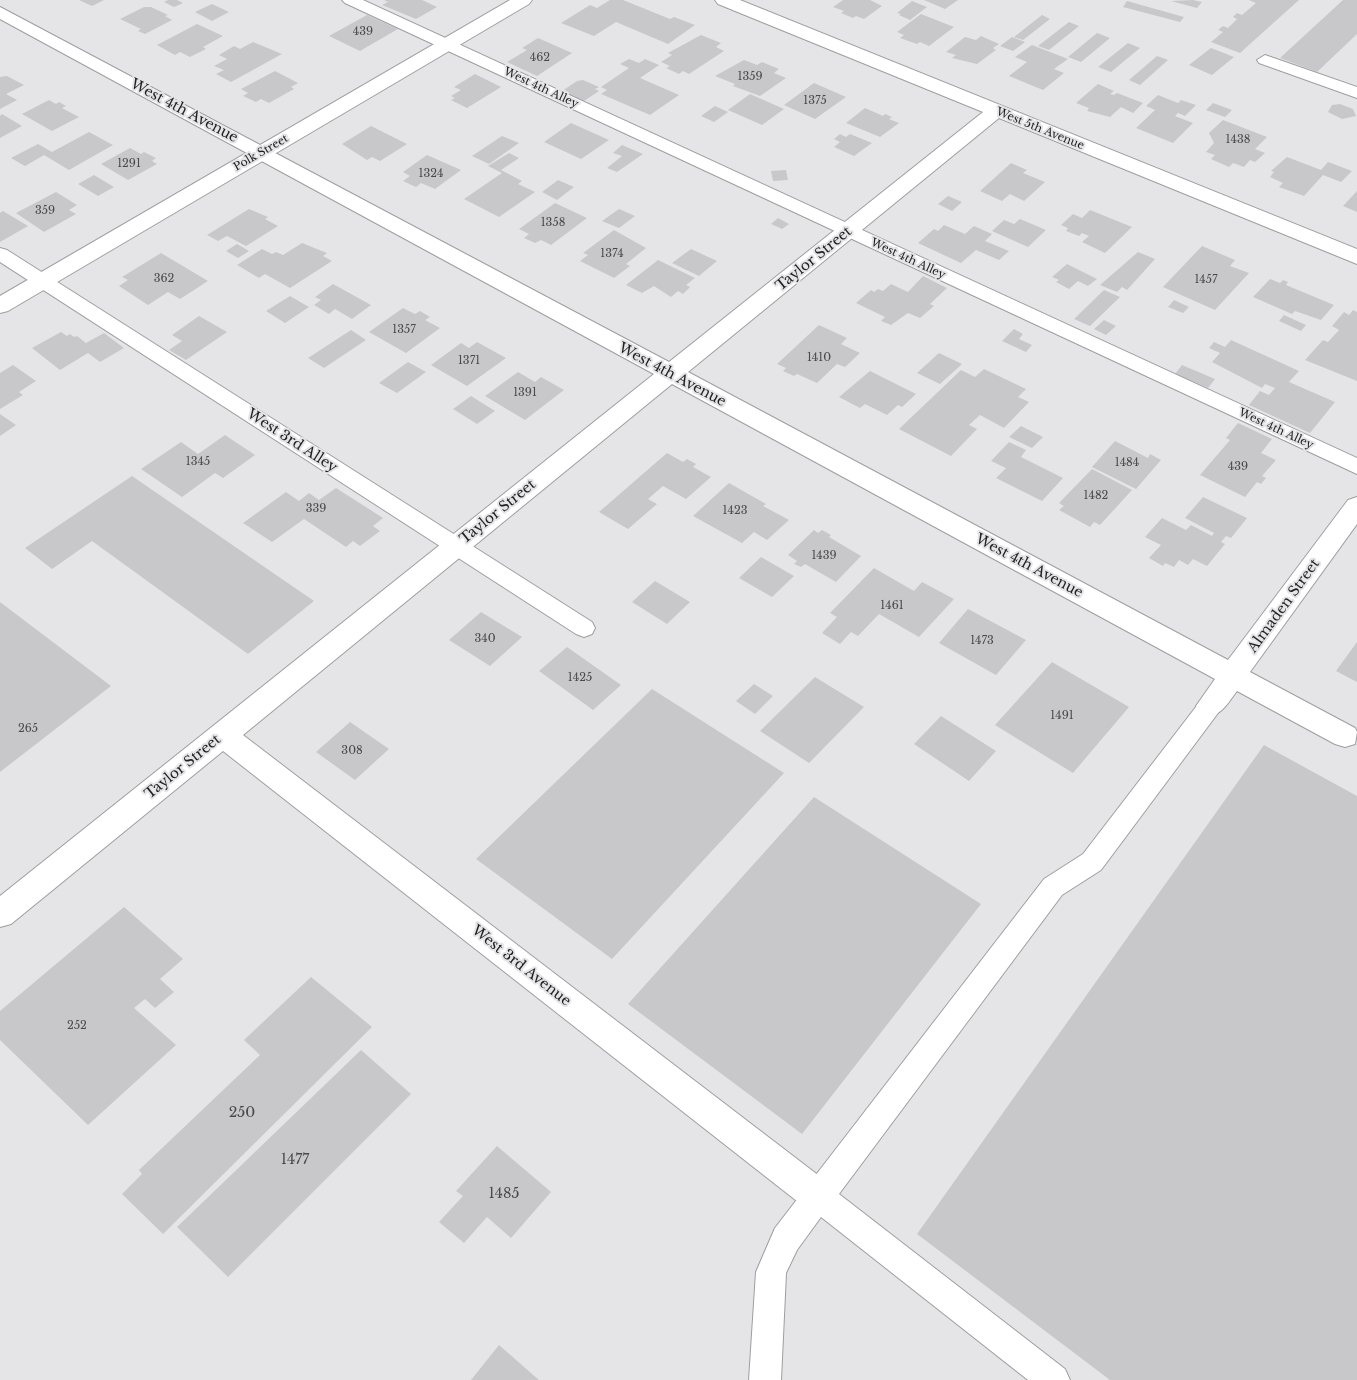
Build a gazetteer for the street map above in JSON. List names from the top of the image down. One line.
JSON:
{"streets":{"street":["West 4th Avenue","West 5th Avenue","Polk Street","Taylor Street","Almaden Street","West 3rd Avenue"],"lane":["West 4th Alley","West 3rd Alley"]},"crossings":[["West 4th Alley","Polk Street"],["West 4th Alley","Taylor Street"],["West 4th Avenue","Polk Street"],["West 4th Avenue","Taylor Street"],["West 4th Avenue","Almaden Street"],["West 5th Avenue","Taylor Street"],["Polk Street","West 3rd Alley"],["Taylor Street","West 3rd Alley"],["Taylor Street","West 3rd Avenue"]],"house_numbers":["439","462","1359","1375","1438","1291","1324","359","1358","1374","362","1457","1357","1410","1371","1391","1345","1484","439","1482","339","1423","1439","1461","340","1473","1425","1491","265","308","252","250","1477","1485"]}
